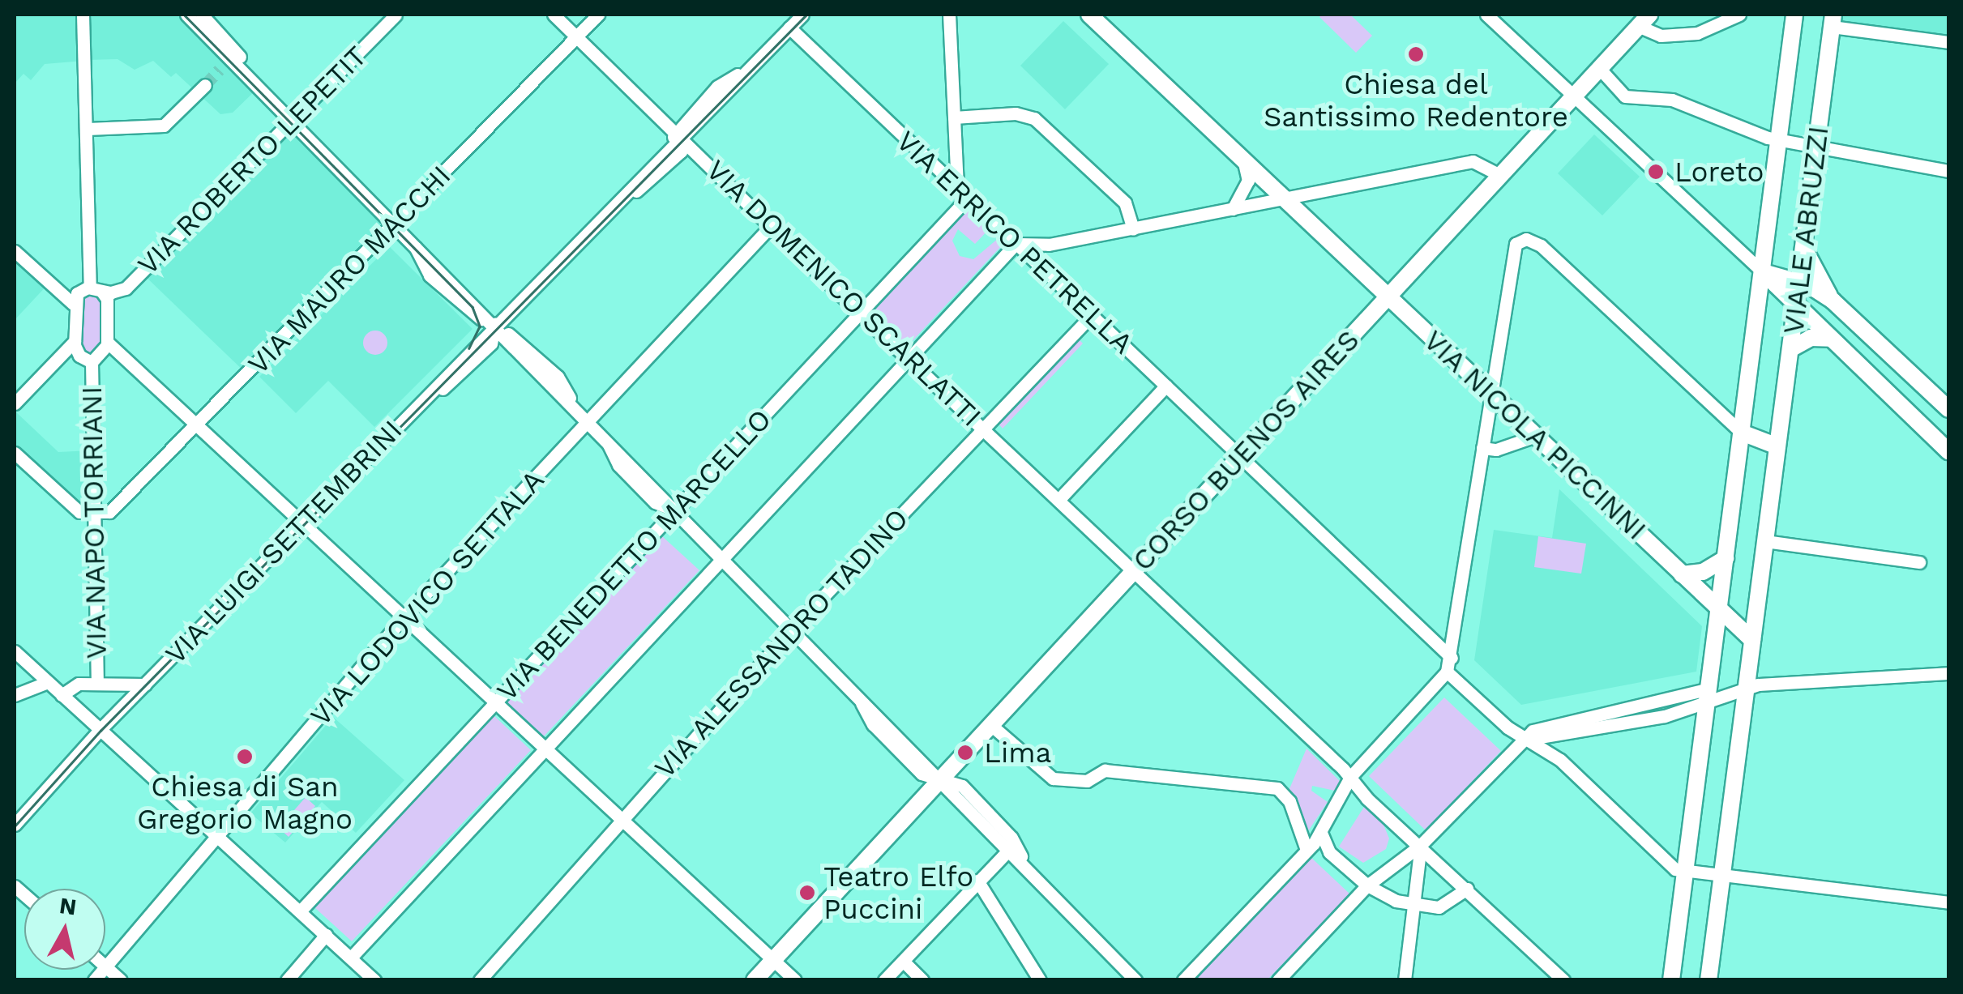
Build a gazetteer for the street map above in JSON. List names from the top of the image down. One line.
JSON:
{"streets":{"main road":["VIALE ABRUZZI","VIA NICOLA PICCINNI","CORSO BUENOS AIRES"],"street":["VIA ROBERTO LEPETIT","VIA ERRICO PETRELLA","VIA MAURO MACCHI","VIA DOMENICO SCARLATTI","VIA NAPO TORRIANI","VIA LUIGI SETTEMBRINI","VIA BENEDETTO MARCELLO","VIA LODOVICO SETTALA","VIA ALESSANDRO TADINO"]},"crossings":[["VIALE ABRUZZI","VIA NICOLA PICCINNI"],["VIA ERRICO PETRELLA","CORSO BUENOS AIRES"],["VIA ERRICO PETRELLA","VIA LUIGI SETTEMBRINI"],["VIA ERRICO PETRELLA","VIA BENEDETTO MARCELLO"],["VIA ERRICO PETRELLA","VIA ALESSANDRO TADINO"],["VIA MAURO MACCHI","VIA DOMENICO SCARLATTI"],["VIA MAURO MACCHI","VIA NAPO TORRIANI"],["VIA DOMENICO SCARLATTI","CORSO BUENOS AIRES"],["VIA DOMENICO SCARLATTI","VIA LUIGI SETTEMBRINI"],["VIA DOMENICO SCARLATTI","VIA BENEDETTO MARCELLO"],["VIA DOMENICO SCARLATTI","VIA LODOVICO SETTALA"],["VIA DOMENICO SCARLATTI","VIA ALESSANDRO TADINO"],["VIA NICOLA PICCINNI","CORSO BUENOS AIRES"]],"places":["Chiesa del Santissimo Redentore","Loreto","Lima","Chiesa di San Gregorio Magno","Teatro Elfo Puccini"],"north":"top"}
